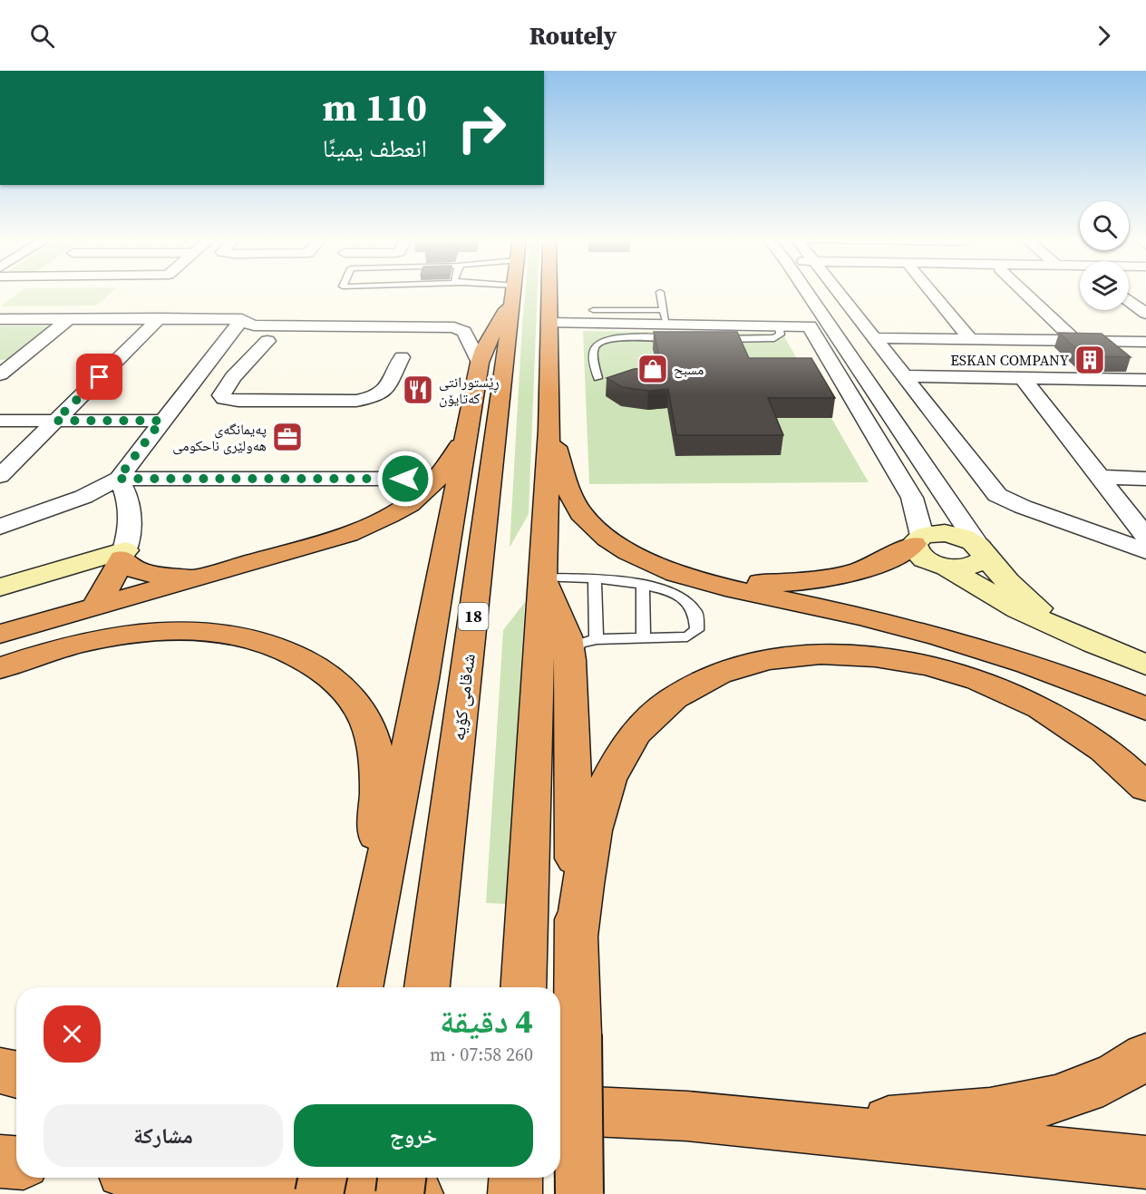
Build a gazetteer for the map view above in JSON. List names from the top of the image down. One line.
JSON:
{"streets":{"highway":["18","شەقامی کۆیە"]},"places":{"building":["ESKAN COMPANY"],"shop":["مسبح"],"restaurant":["ڕێستورانتی کەتایۆن"],"office":["پەیمانگەی هەولێری ناحکومی"]},"page":{"header":"Routely","turn":["110 m","انعطف يمينًا"],"heading":["4 دقيقة","260 m · 07:58"],"buttons":["خروج","مشاركة"]}}
